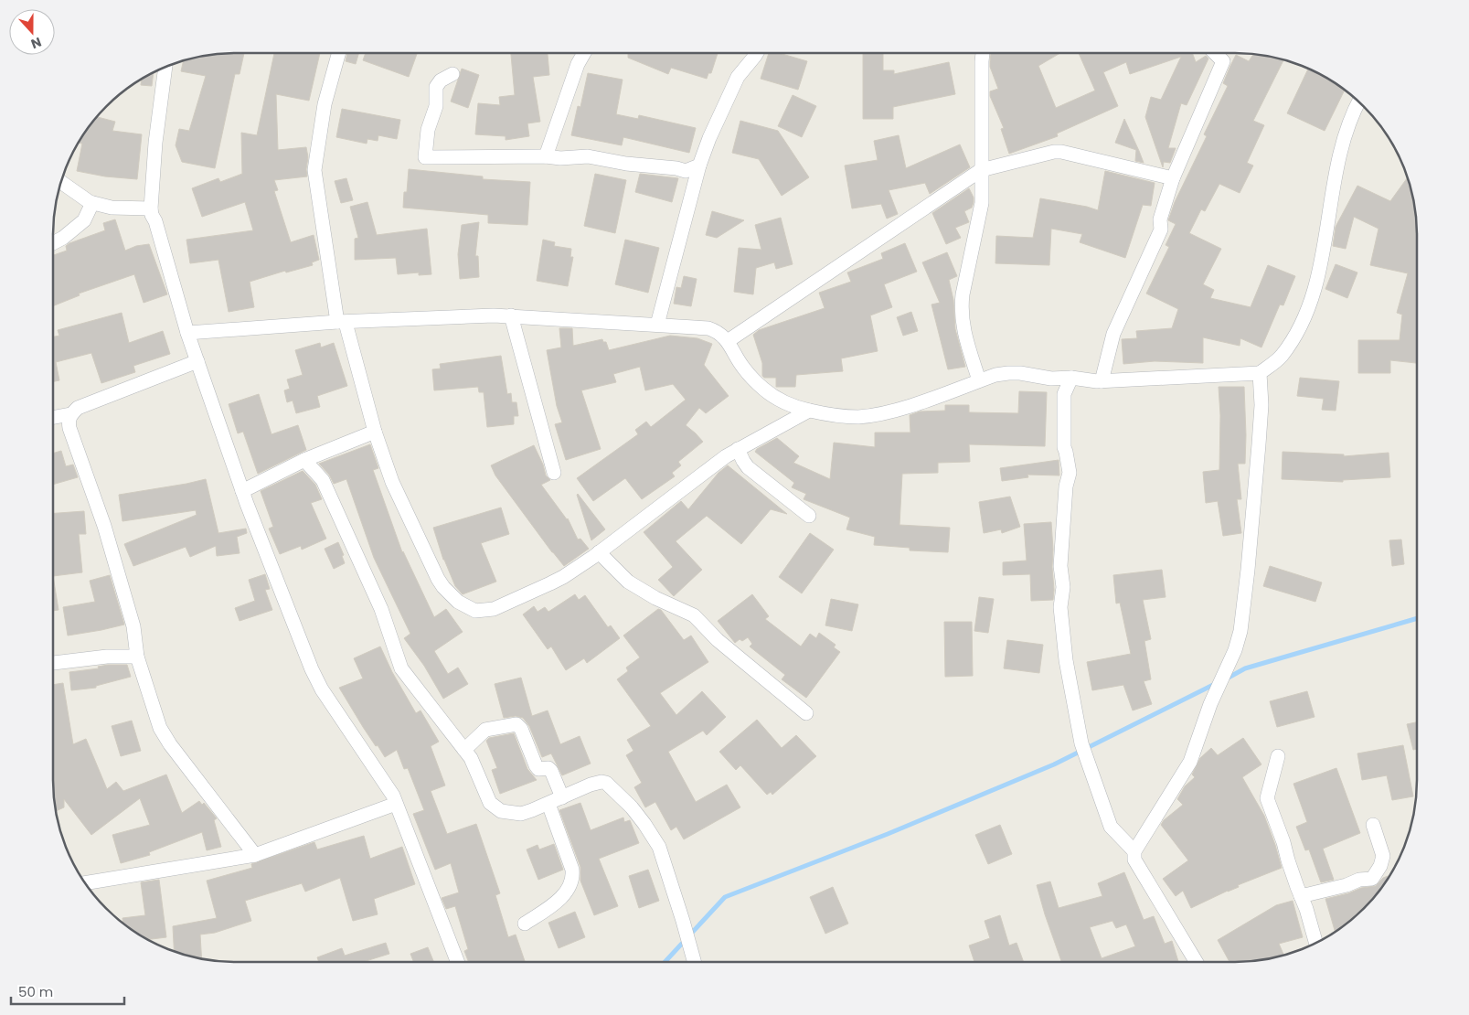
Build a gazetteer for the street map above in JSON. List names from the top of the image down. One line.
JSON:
{"scale_bar":"50 m","north":"bottom"}
